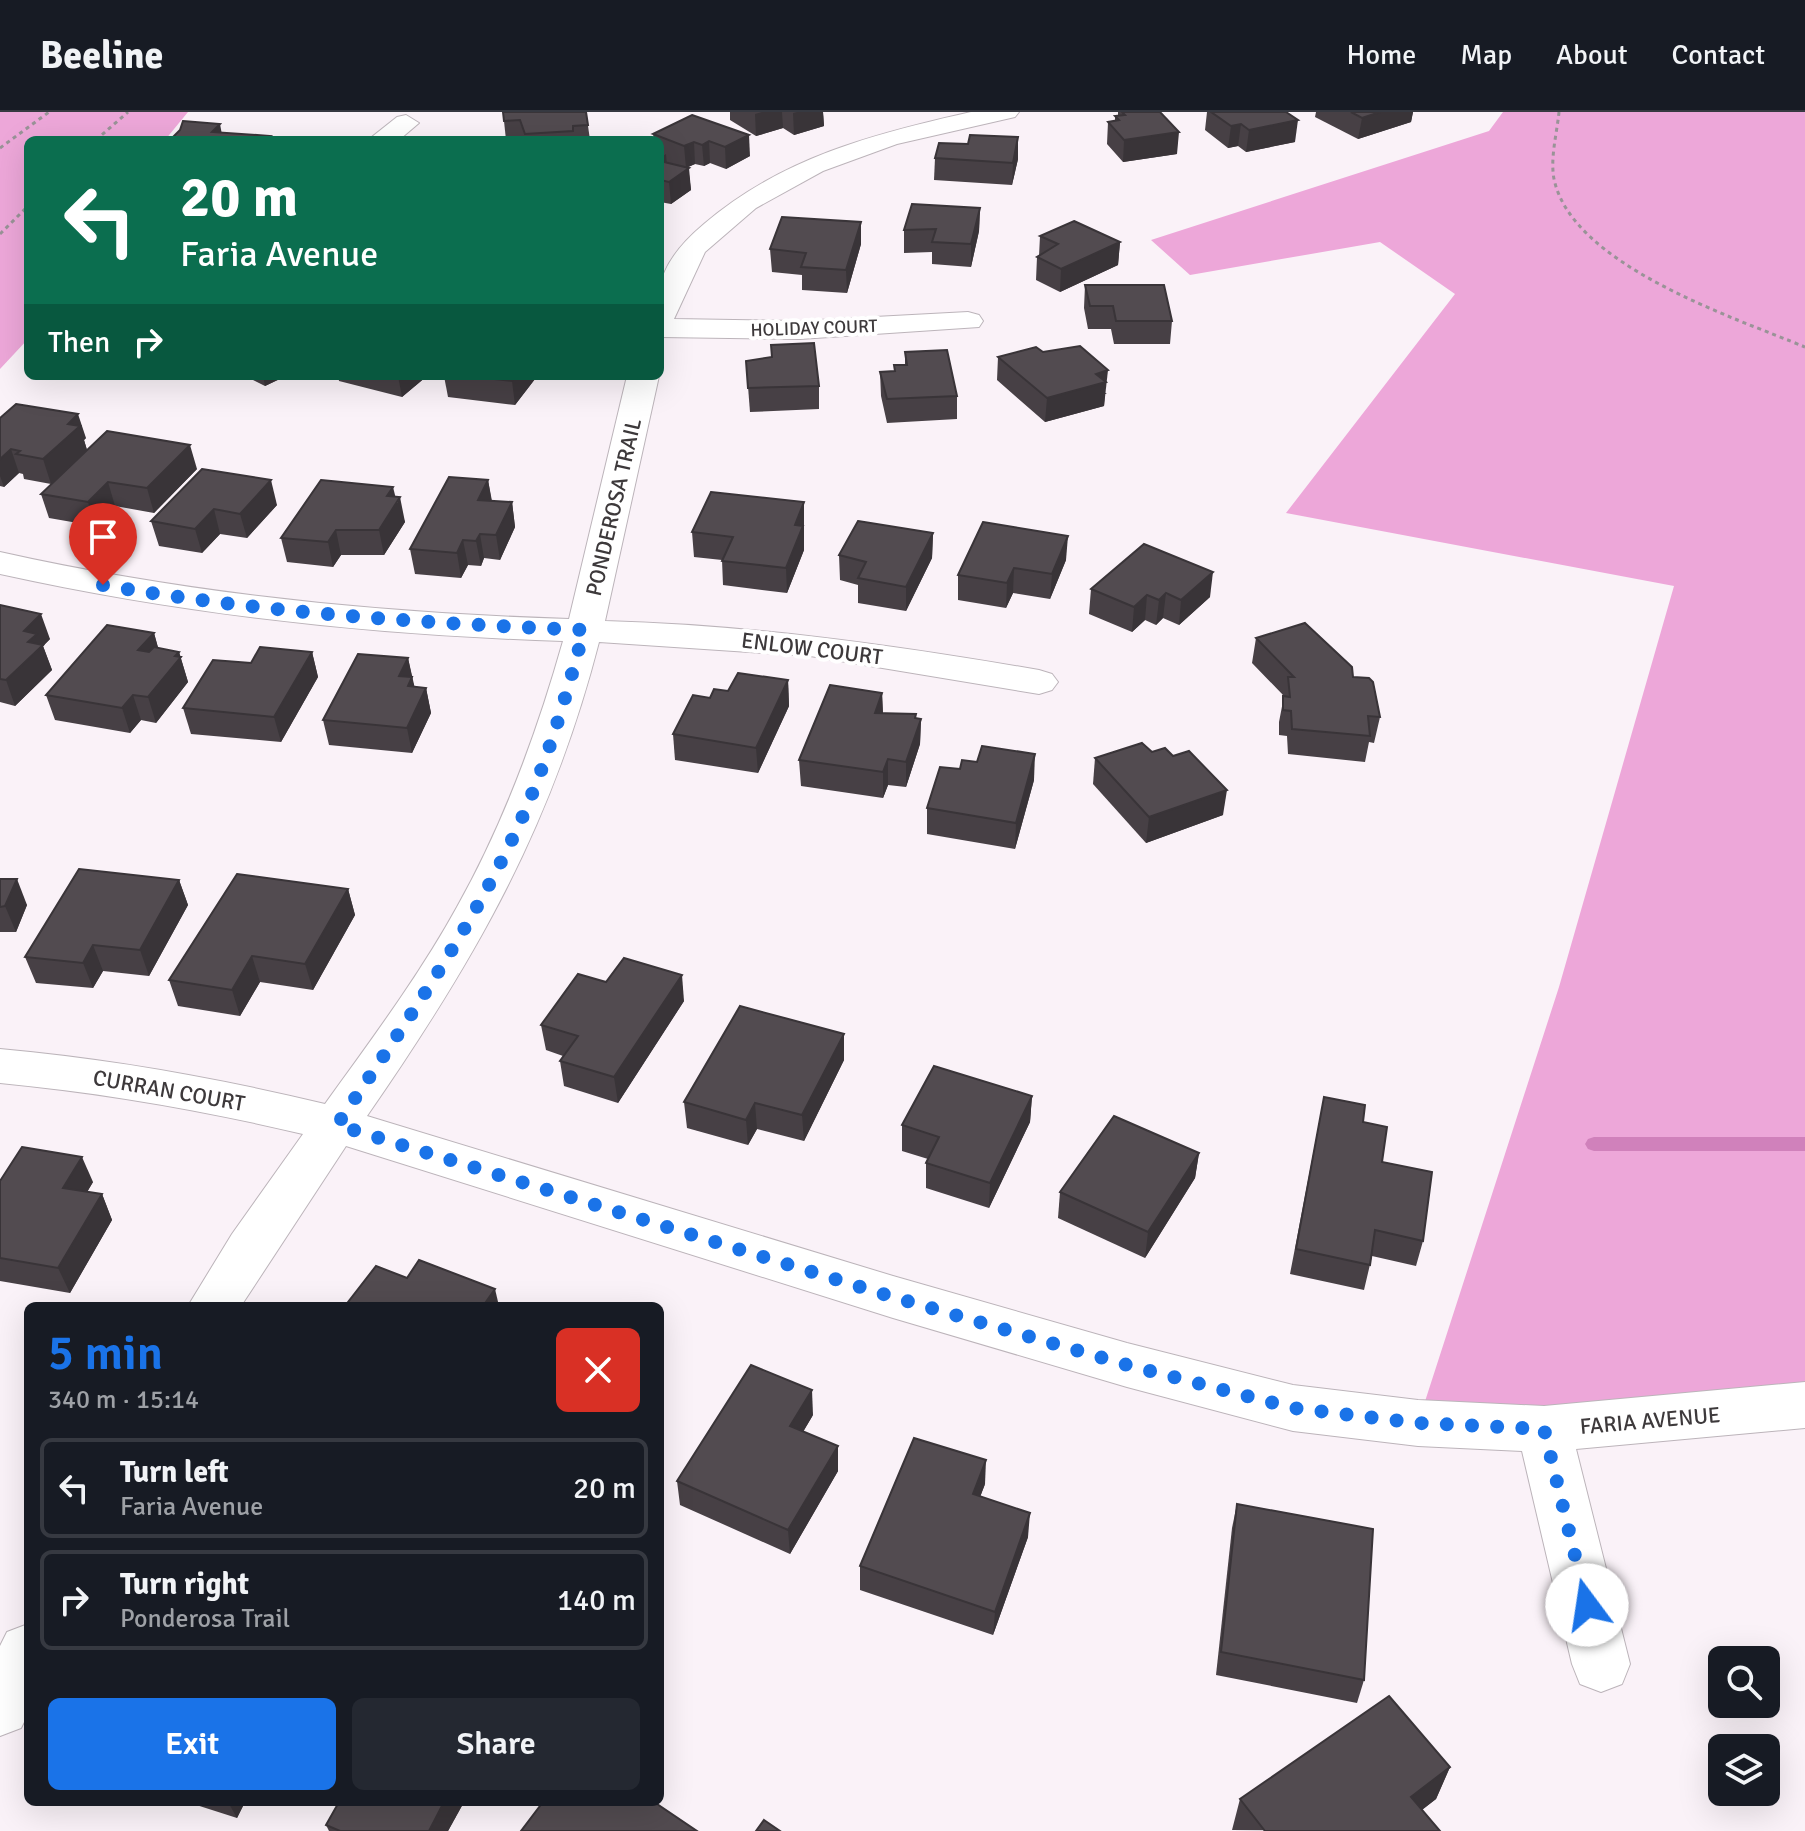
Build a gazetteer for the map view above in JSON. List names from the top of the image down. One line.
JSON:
{"streets":{"street":["HOLIDAY COURT","PONDEROSA TRAIL","ENLOW COURT","CURRAN COURT","FARIA AVENUE"]},"crossings":[["PONDEROSA TRAIL","ENLOW COURT"],["PONDEROSA TRAIL","CURRAN COURT"],["PONDEROSA TRAIL","FARIA AVENUE"],["CURRAN COURT","FARIA AVENUE"]],"page":{"header":"Beeline","nav":["Home","Map","About","Contact"],"turn":["20 m","Faria Avenue"],"then":"Then","heading":["5 min","340 m · 15:14"],"list":[{"name":"Turn left","note":"Faria Avenue","value":"20 m"},{"name":"Turn right","note":"Ponderosa Trail","value":"140 m"}],"buttons":["Exit","Share"]}}
